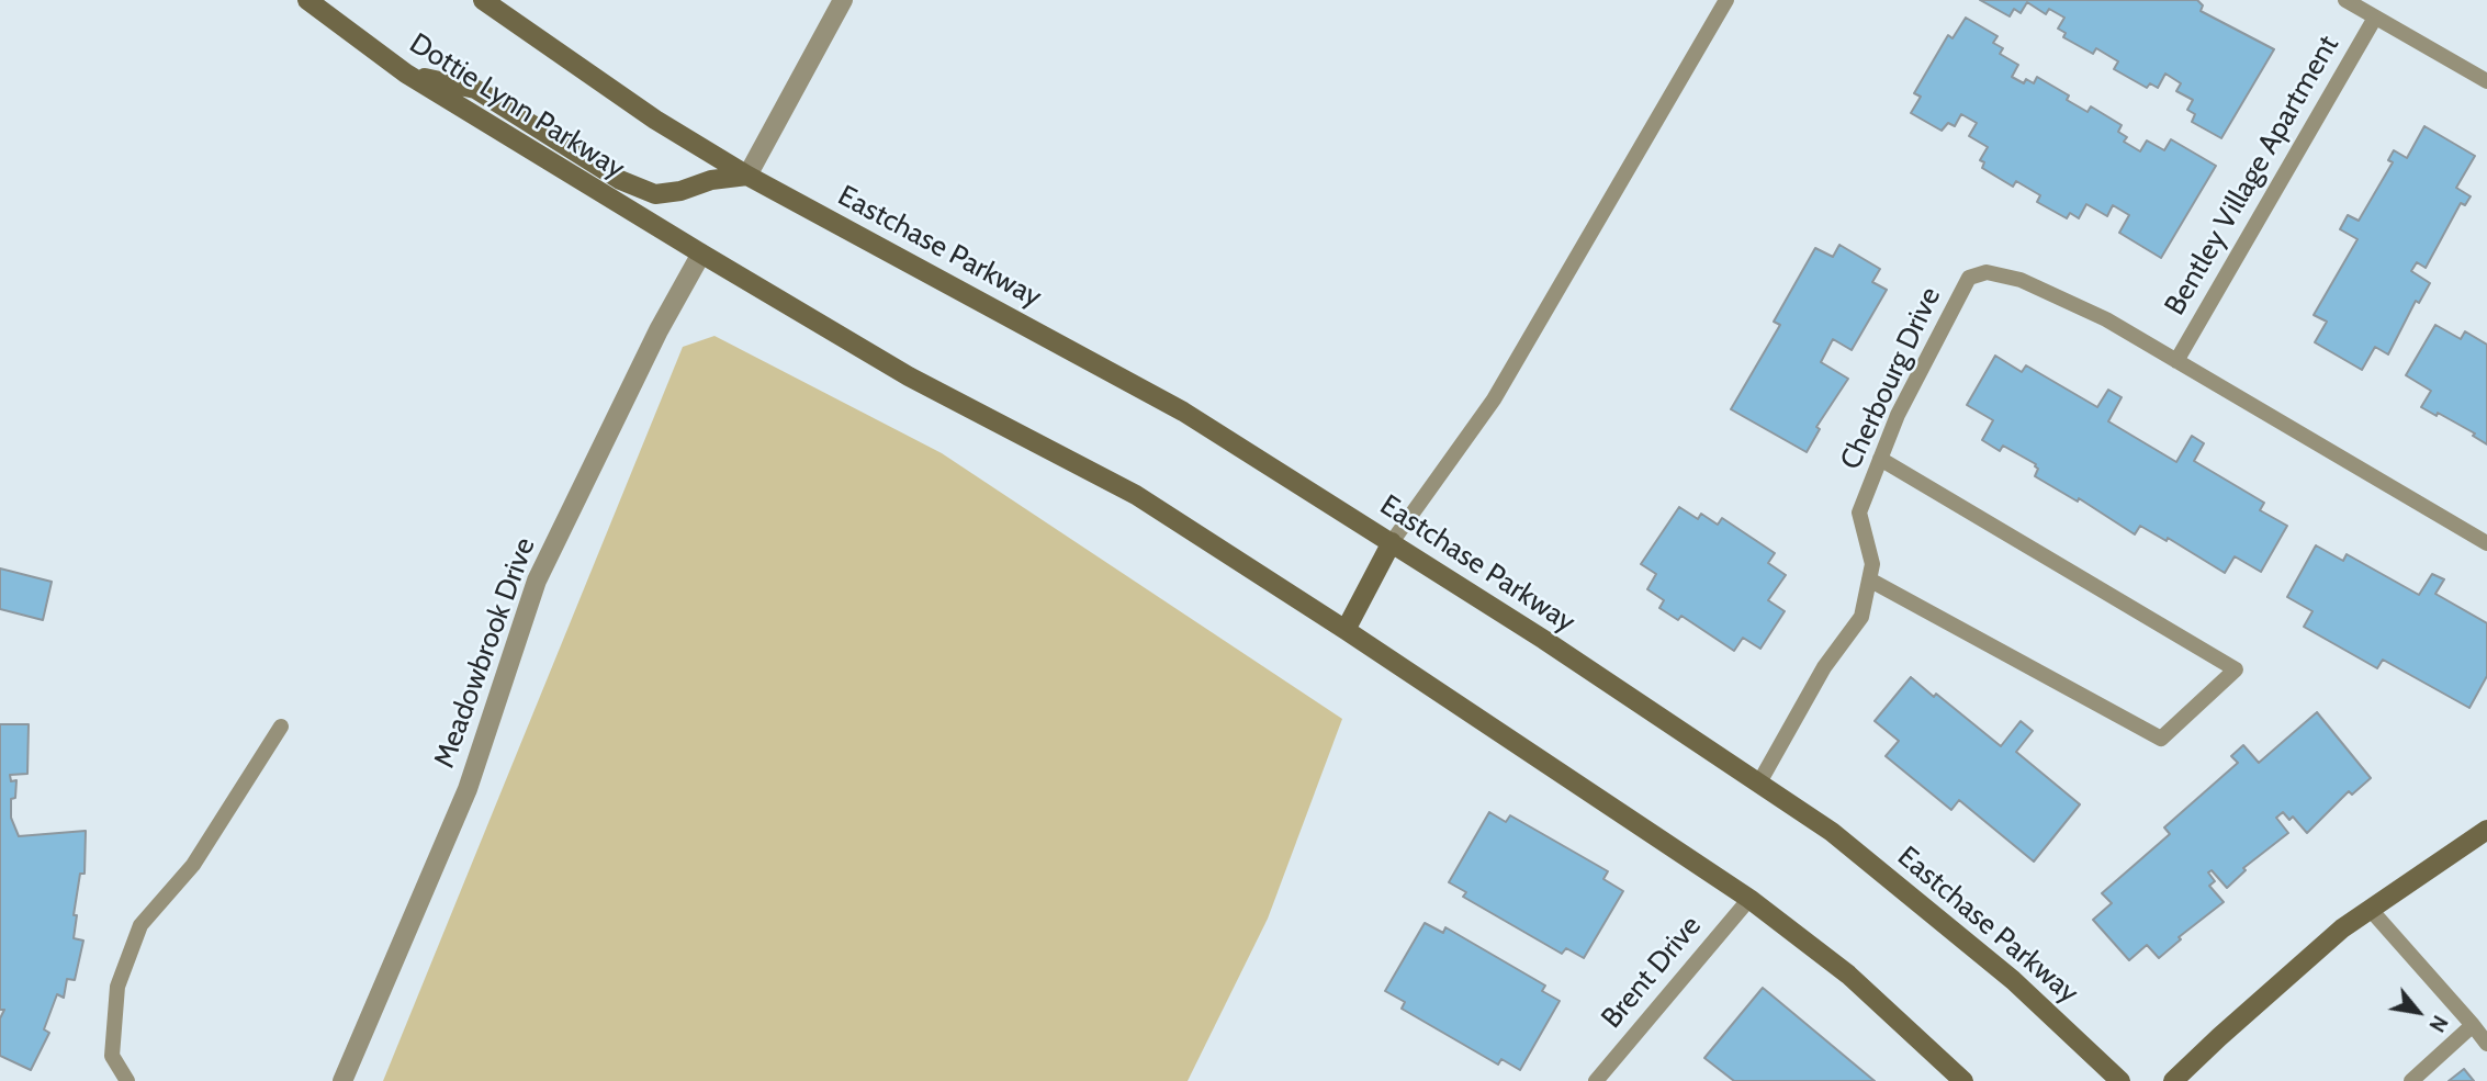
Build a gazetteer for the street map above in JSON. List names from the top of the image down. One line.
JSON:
{"streets":{"main road":["Dottie Lynn Parkway","Eastchase Parkway"],"street":["Meadowbrook Drive"],"lane":["Bentley Village Apartment","Cherbourg Drive","Brent Drive"]},"crossings":[["Dottie Lynn Parkway","Meadowbrook Drive"],["Bentley Village Apartment","Cherbourg Drive"],["Eastchase Parkway","Cherbourg Drive"]],"north":"bottom right"}
